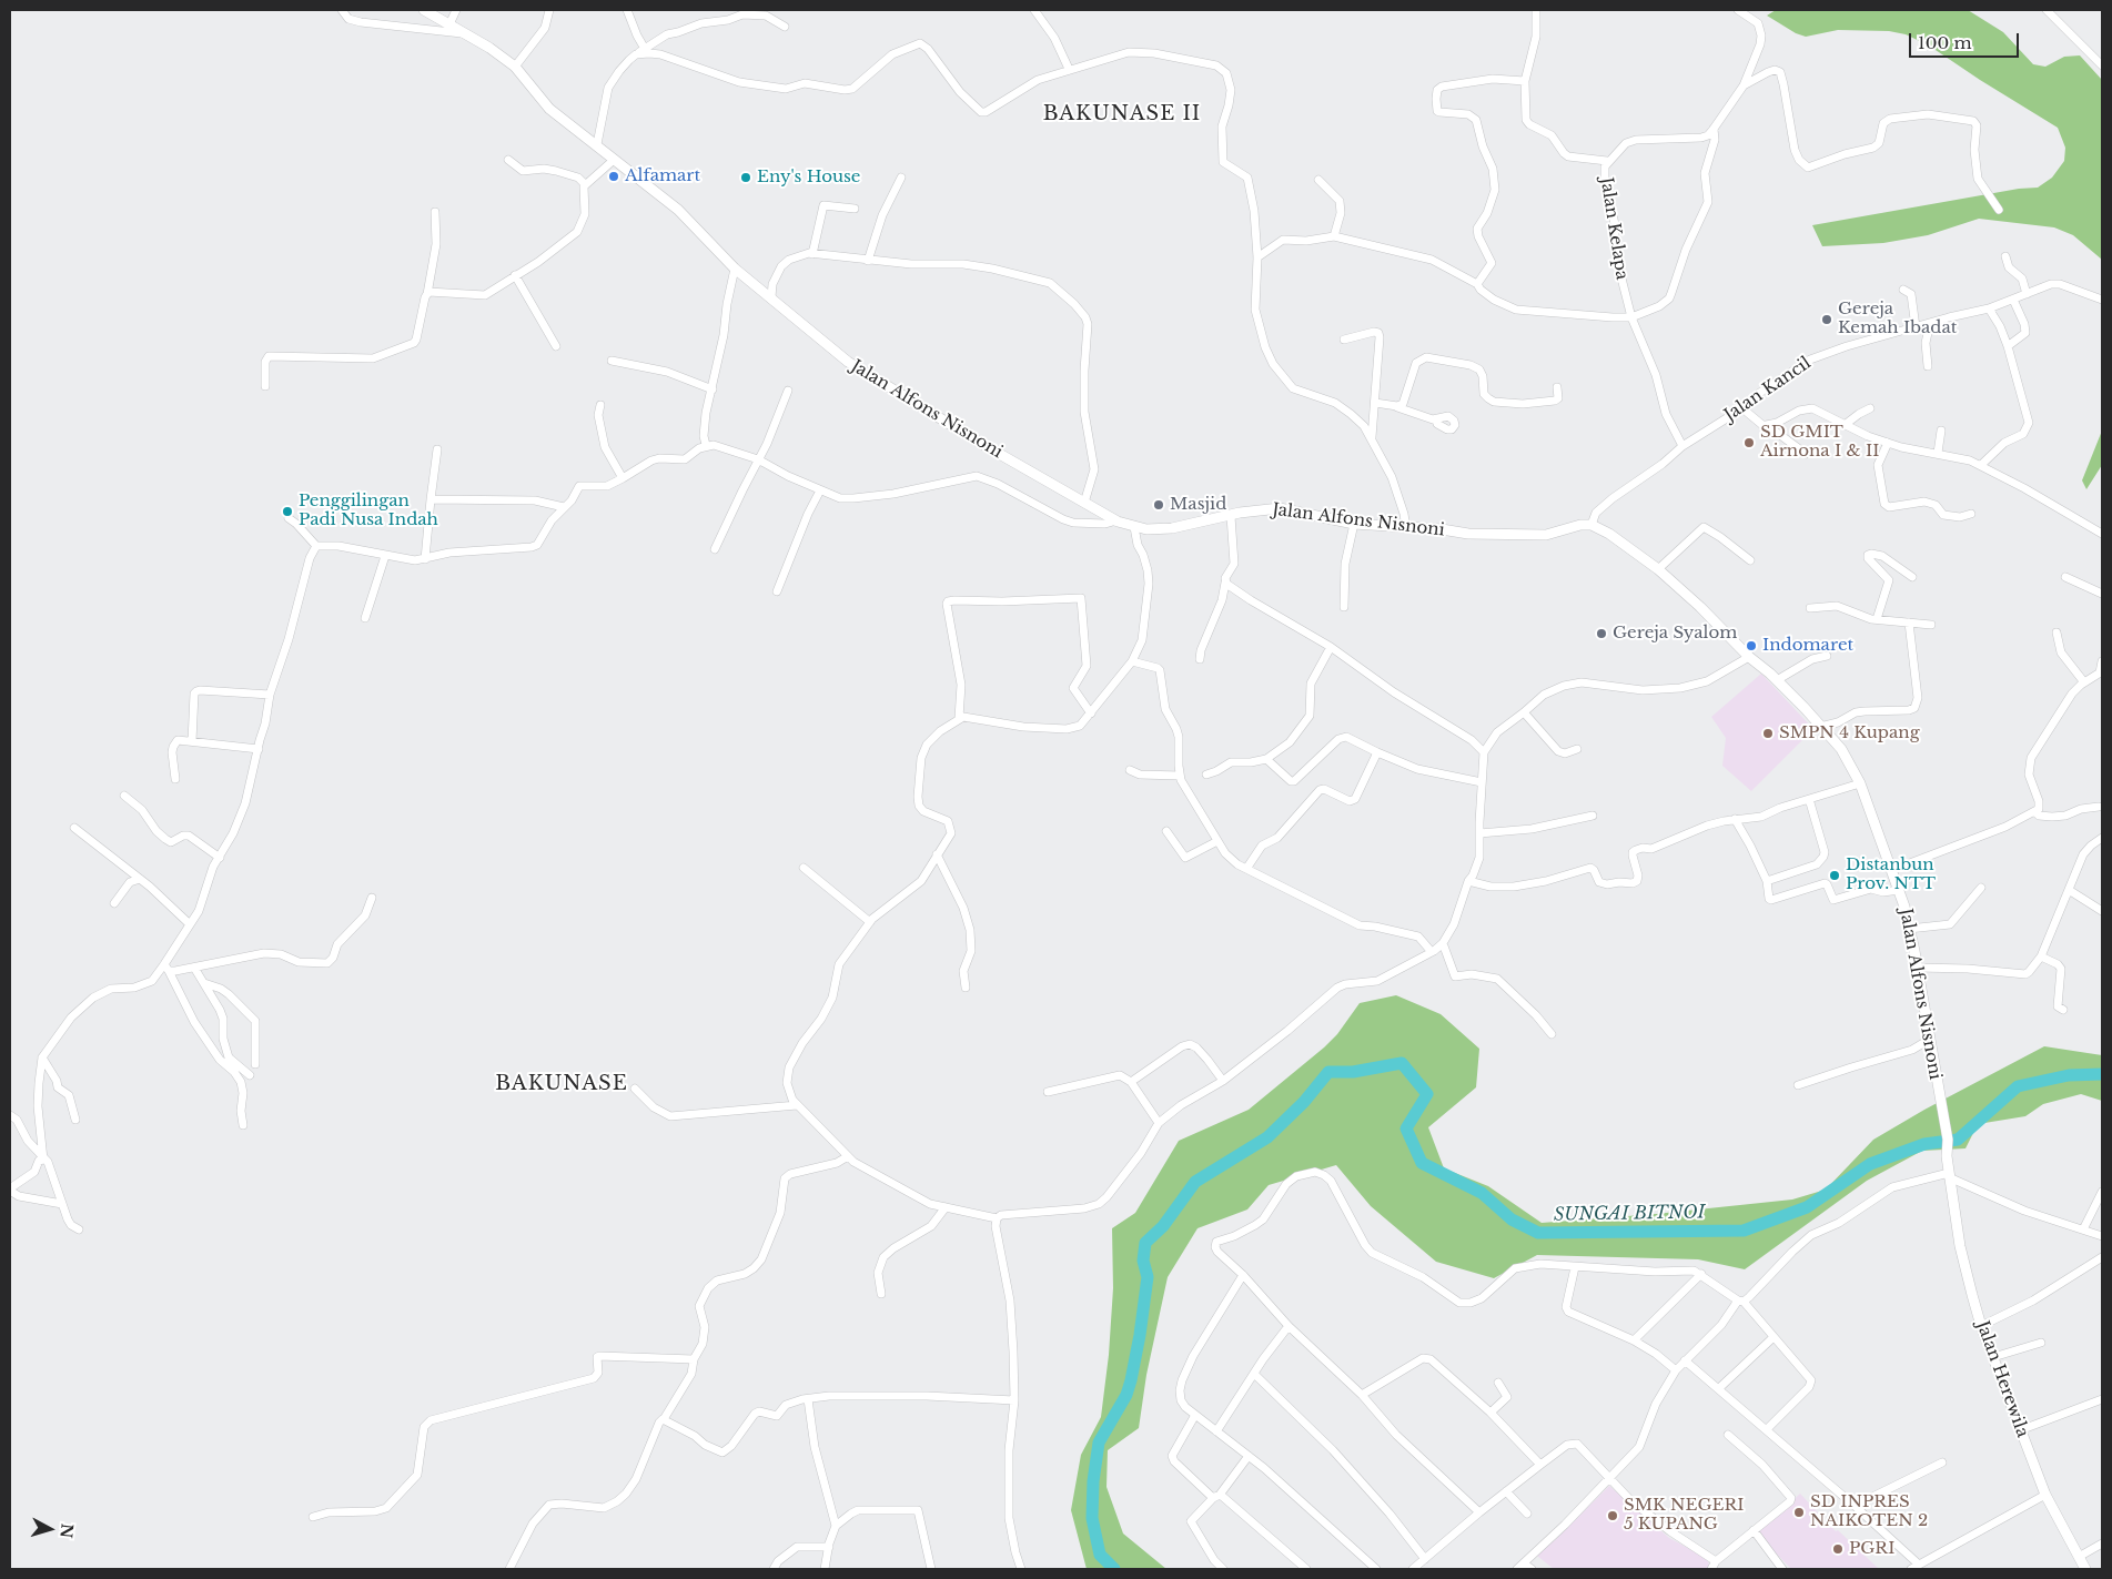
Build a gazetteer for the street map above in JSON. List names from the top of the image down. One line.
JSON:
{"streets":{"main road":["Jalan Alfons Nisnoni","Jalan Herewila"],"street":["Jalan Kelapa","Jalan Kancil"]},"crossings":[["Jalan Kelapa","Jalan Kancil"],["Jalan Kancil","Jalan Alfons Nisnoni"],["Jalan Alfons Nisnoni","Jalan Herewila"]],"districts":["BAKUNASE II","BAKUNASE"],"water":["SUNGAI BITNOI"],"places":["Alfamart","Eny's House","Gereja Kemah Ibadat","SD GMIT Airnona I & II","Masjid","Penggilingan Padi Nusa Indah","Gereja Syalom","Indomaret","SMPN 4 Kupang","Distanbun Prov. NTT","SD INPRES NAIKOTEN 2","SMK NEGERI 5 KUPANG","PGRI"],"scale_bar":"100 m","north":"right"}
